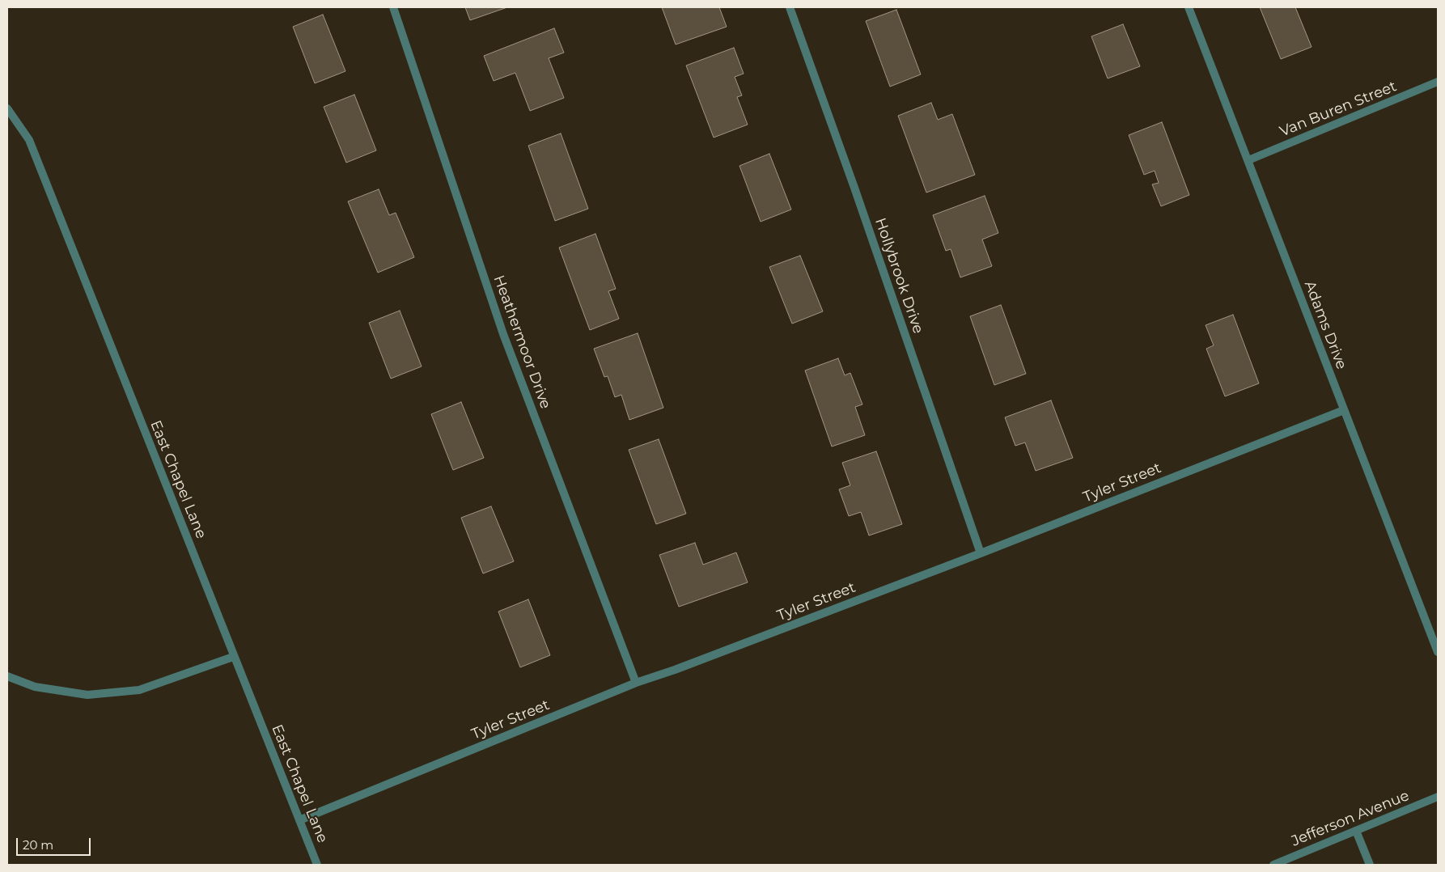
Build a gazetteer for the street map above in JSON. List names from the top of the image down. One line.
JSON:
{"streets":{"street":["Van Buren Street","Hollybrook Drive","Adams Drive","Heathermoor Drive","East Chapel Lane","Tyler Street","Jefferson Avenue"]},"crossings":[["Van Buren Street","Adams Drive"],["Hollybrook Drive","Tyler Street"],["Adams Drive","Tyler Street"],["Heathermoor Drive","Tyler Street"],["East Chapel Lane","Tyler Street"]],"scale_bar":"20 m"}
